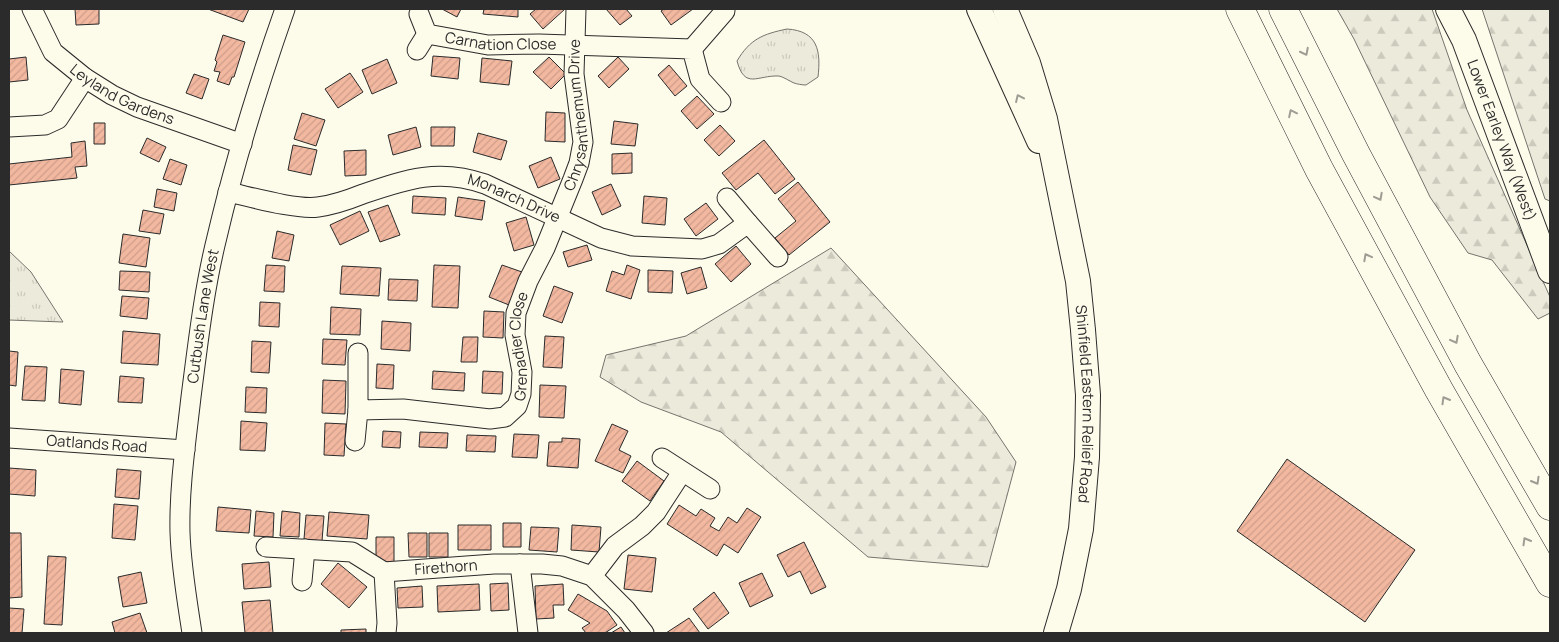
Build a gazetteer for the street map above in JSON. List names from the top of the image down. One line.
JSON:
{"streets":{"main road":["Lower Earley Way (West)","Shinfield Eastern Relief Road"],"street":["Carnation Close","Leyland Gardens","Chrysanthemum Drive","Monarch Drive","Cutbush Lane West","Grenadier Close","Oatlands Road","Firethorn"]},"crossings":[["Carnation Close","Chrysanthemum Drive"],["Leyland Gardens","Cutbush Lane West"],["Chrysanthemum Drive","Monarch Drive"],["Chrysanthemum Drive","Grenadier Close"],["Monarch Drive","Cutbush Lane West"],["Monarch Drive","Grenadier Close"],["Cutbush Lane West","Oatlands Road"]]}
